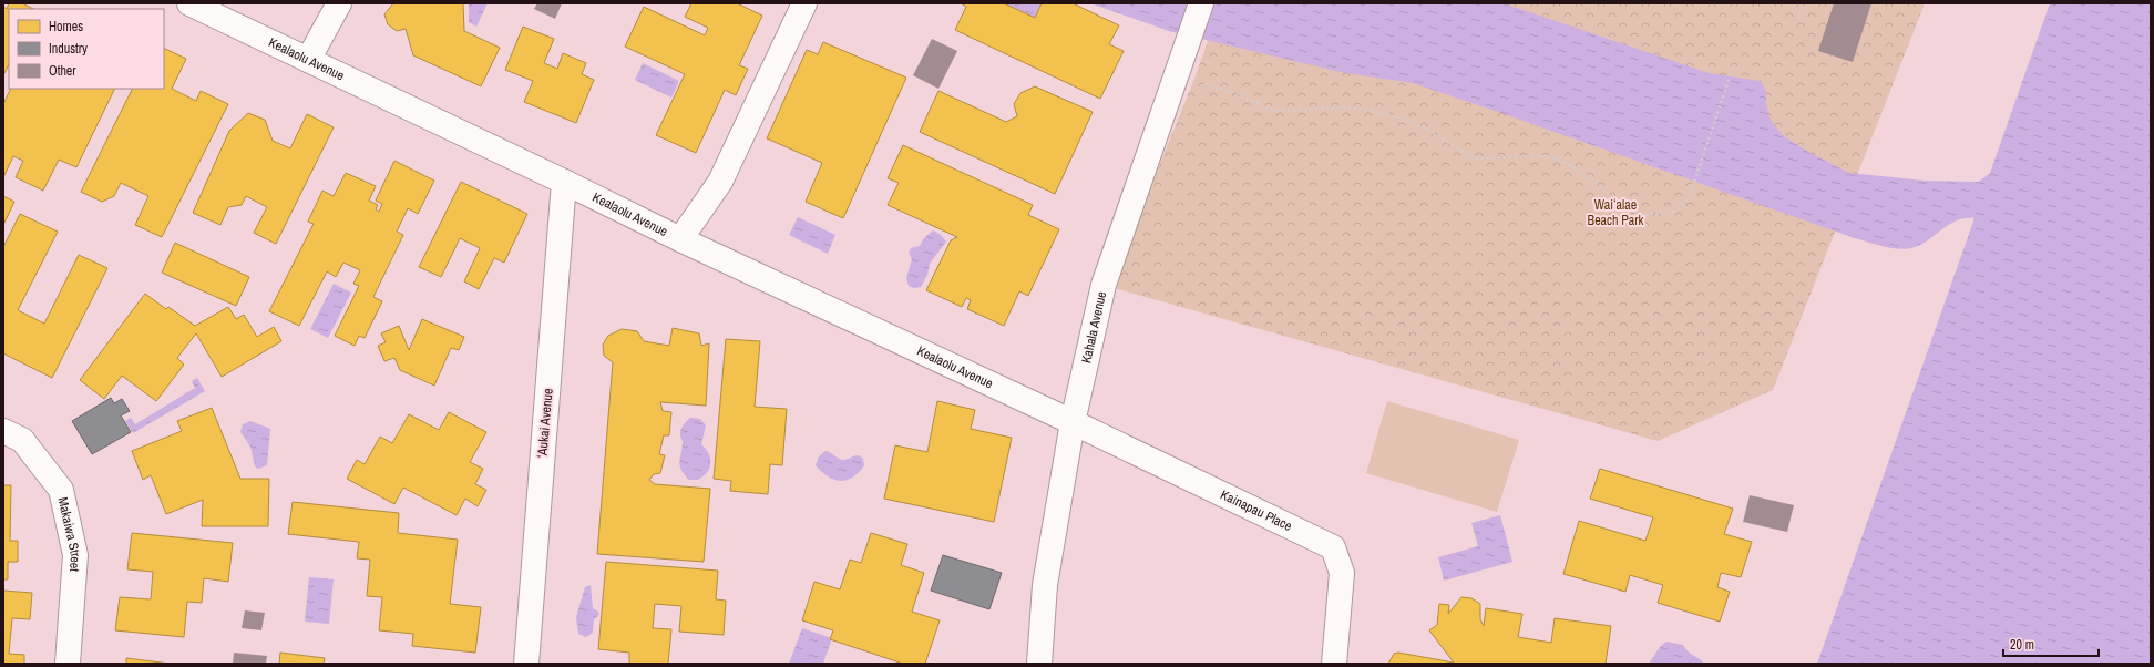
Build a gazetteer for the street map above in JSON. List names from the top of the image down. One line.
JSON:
{"streets":{"street":["Kealaolu Avenue","Kahala Avenue","ʻAukai Avenue","Kainapau Place","Makaiwa Street"]},"crossings":[["Kealaolu Avenue","Kahala Avenue"],["Kealaolu Avenue","ʻAukai Avenue"],["Kealaolu Avenue","Kainapau Place"],["Kahala Avenue","Kainapau Place"]],"parks":["Waiʻalae Beach Park"],"legend":["Homes","Industry","Other"],"scale_bar":"20 m"}
